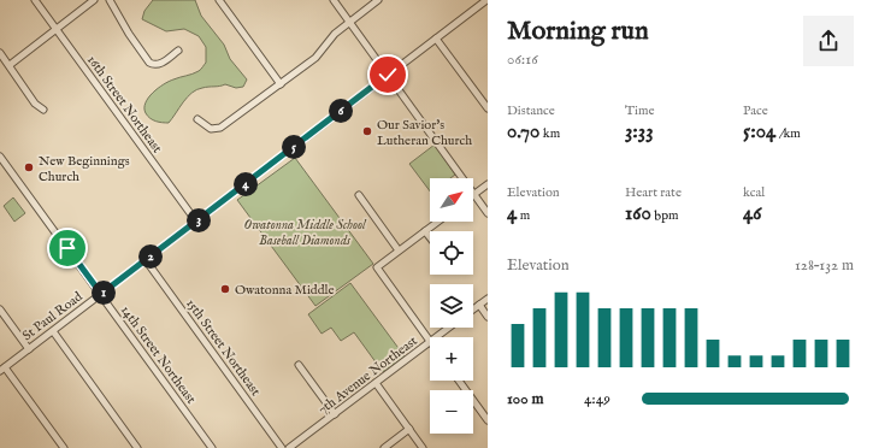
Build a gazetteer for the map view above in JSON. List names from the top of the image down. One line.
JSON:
{"streets":{"street":["16th Street Northeast","St Paul Road","15th Street Northeast","14th Street Northeast","7th Avenue Northeast"]},"crossings":[["16th Street Northeast","St Paul Road"],["St Paul Road","15th Street Northeast"],["St Paul Road","14th Street Northeast"]],"parks":["Owatonna Middle School Baseball Diamonds"],"places":["Our Savior's Lutheran Church","New Beginnings Church","Owatonna Middle"],"north":"top right","page":{"heading":["Morning run","06:16"],"stats":[["Distance","0.70 km"],["Time","3:33"],["Pace","5:04 /km"],["Elevation","4 m"],["Heart rate","160 bpm"],["kcal","46"]],"pins":["6","5","4","3","2","1"],"map_buttons":["+","−"],"chart":["Elevation","128–132 m"],"list":[{"name":"100 m","note":"4:49"}]}}
